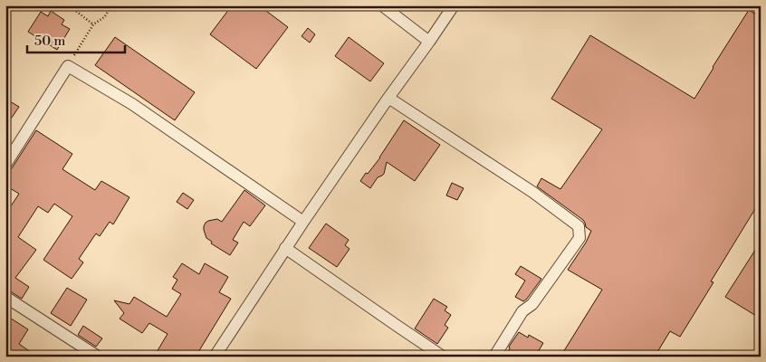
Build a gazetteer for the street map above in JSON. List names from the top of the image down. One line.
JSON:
{"scale_bar":"50 m"}
